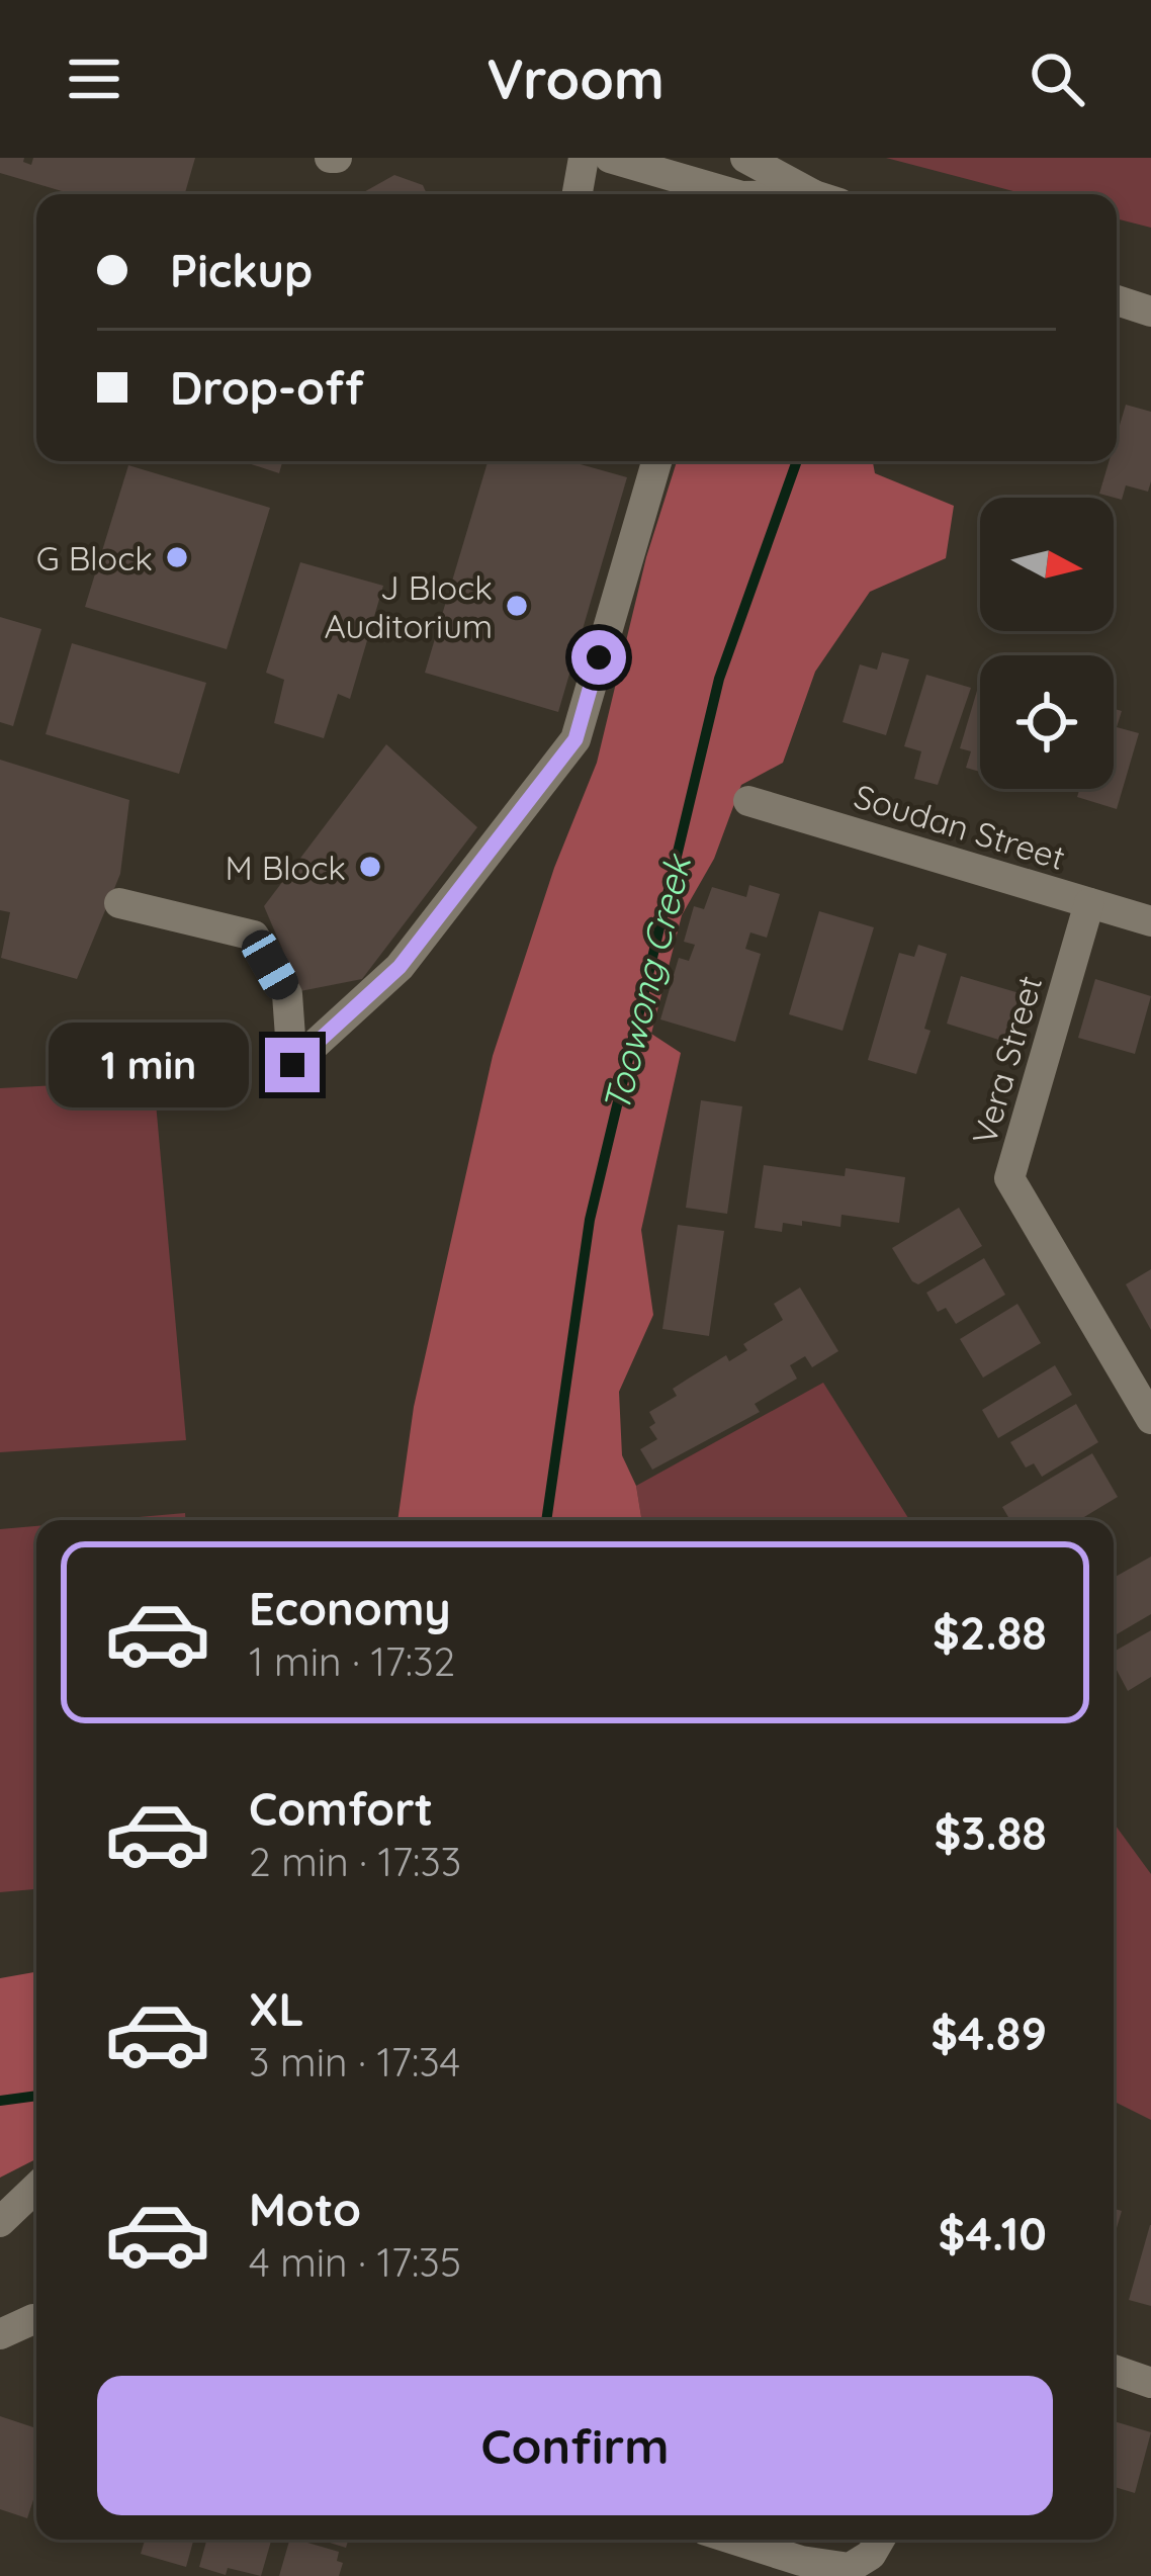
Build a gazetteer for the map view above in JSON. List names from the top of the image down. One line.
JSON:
{"streets":{"street":["Soudan Street","Vera Street"]},"crossings":[["Soudan Street","Vera Street"]],"water":["Toowong Creek"],"places":["G Block","J Block Auditorium","M Block"],"north":"right","page":{"header":"Vroom","banner":["Pickup","Drop-off"],"bubble":"1 min","list":[{"name":"Economy","note":"1 min · 17:32","value":"$2.88"},{"name":"Comfort","note":"2 min · 17:33","value":"$3.88"},{"name":"XL","note":"3 min · 17:34","value":"$4.89"},{"name":"Moto","note":"4 min · 17:35","value":"$4.10"}],"buttons":"Confirm"}}
